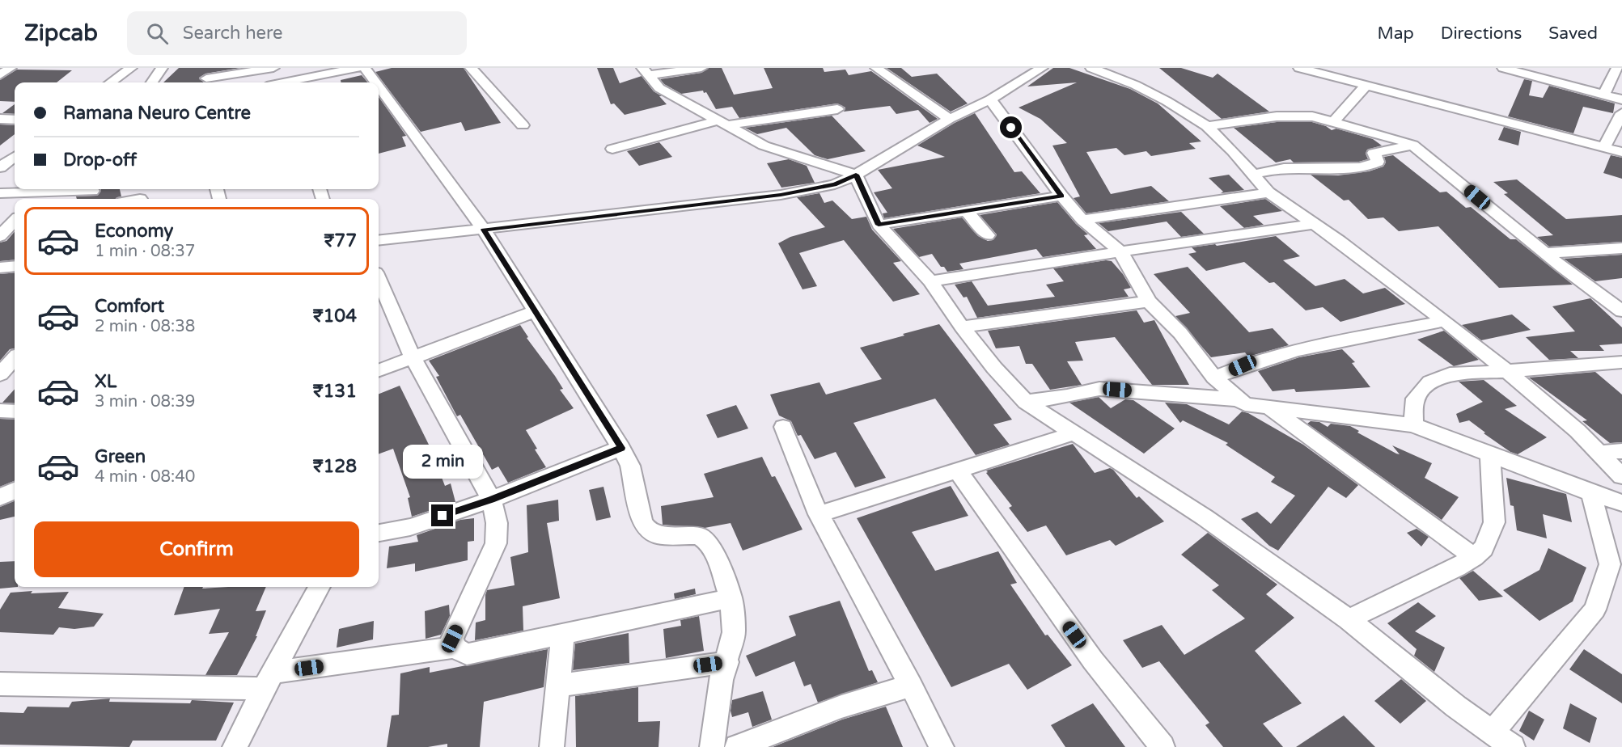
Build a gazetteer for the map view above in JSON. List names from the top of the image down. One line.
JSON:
{"page":{"header":"Zipcab","search":"Search here","nav":["Map","Directions","Saved"],"banner":["Ramana Neuro Centre","Drop-off"],"list":[{"name":"Economy","note":"1 min · 08:37","value":"₹77"},{"name":"Comfort","note":"2 min · 08:38","value":"₹104"},{"name":"XL","note":"3 min · 08:39","value":"₹131"},{"name":"Green","note":"4 min · 08:40","value":"₹128"}],"bubble":"2 min","buttons":"Confirm"}}
